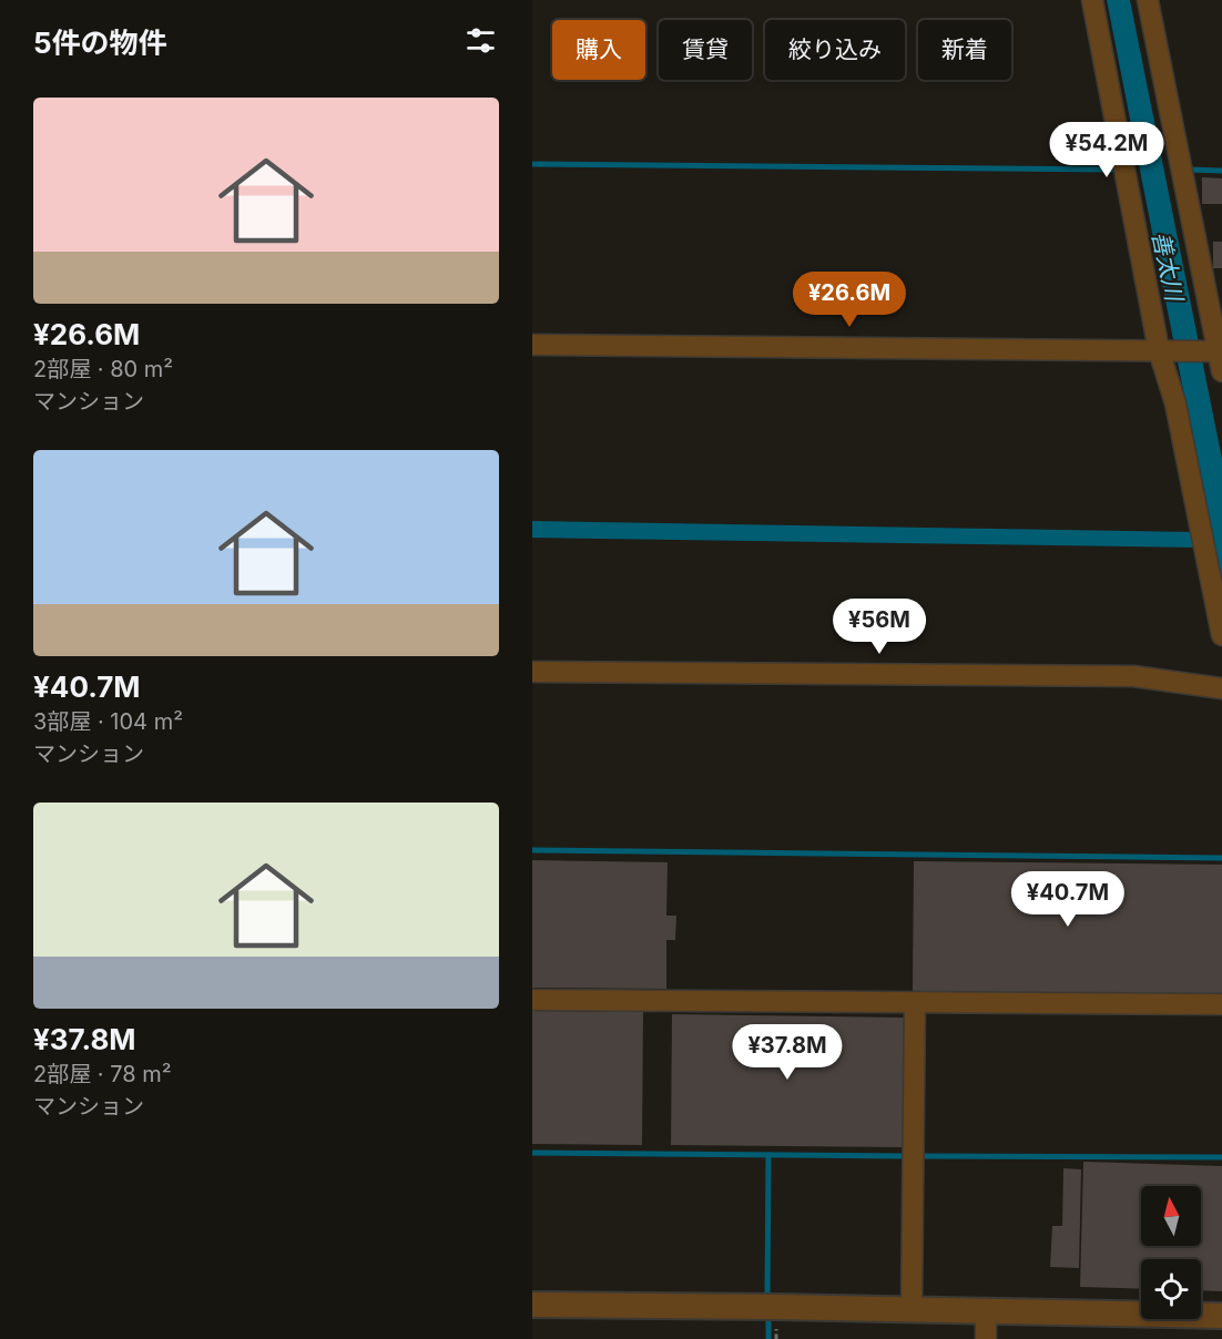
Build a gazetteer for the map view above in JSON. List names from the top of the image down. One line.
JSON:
{"water":["善太川"],"north":"top","page":{"heading":"5件の物件","chip":["購入","賃貸","絞り込み","新着"],"list":[{"name":"¥26.6M","note":"2部屋 · 80 m² · マンション"},{"name":"¥40.7M","note":"3部屋 · 104 m² · マンション"},{"name":"¥37.8M","note":"2部屋 · 78 m² · マンション"}],"price":["¥54.2M","¥26.6M","¥56M","¥40.7M","¥37.8M"]}}
